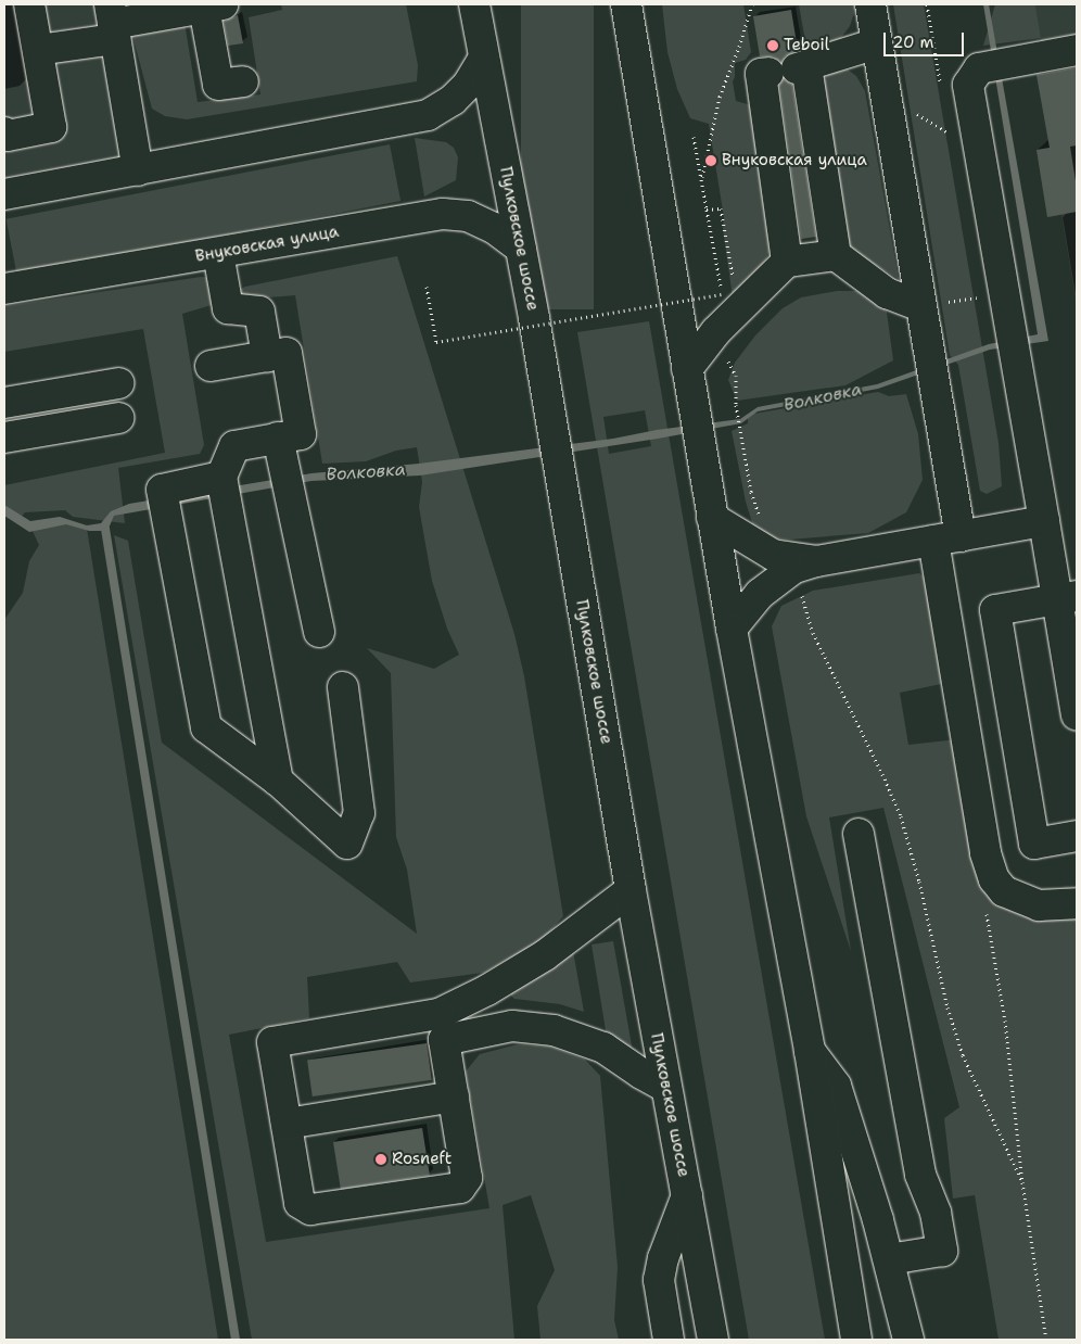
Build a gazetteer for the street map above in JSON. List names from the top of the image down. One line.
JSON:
{"streets":{"main road":["Пулковское шоссе","Внуковская улица"]},"crossings":[["Пулковское шоссе","Внуковская улица"]],"water":["Волковка"],"places":["Teboil","Внуковская улица","Rosneft"],"scale_bar":"20 m"}
